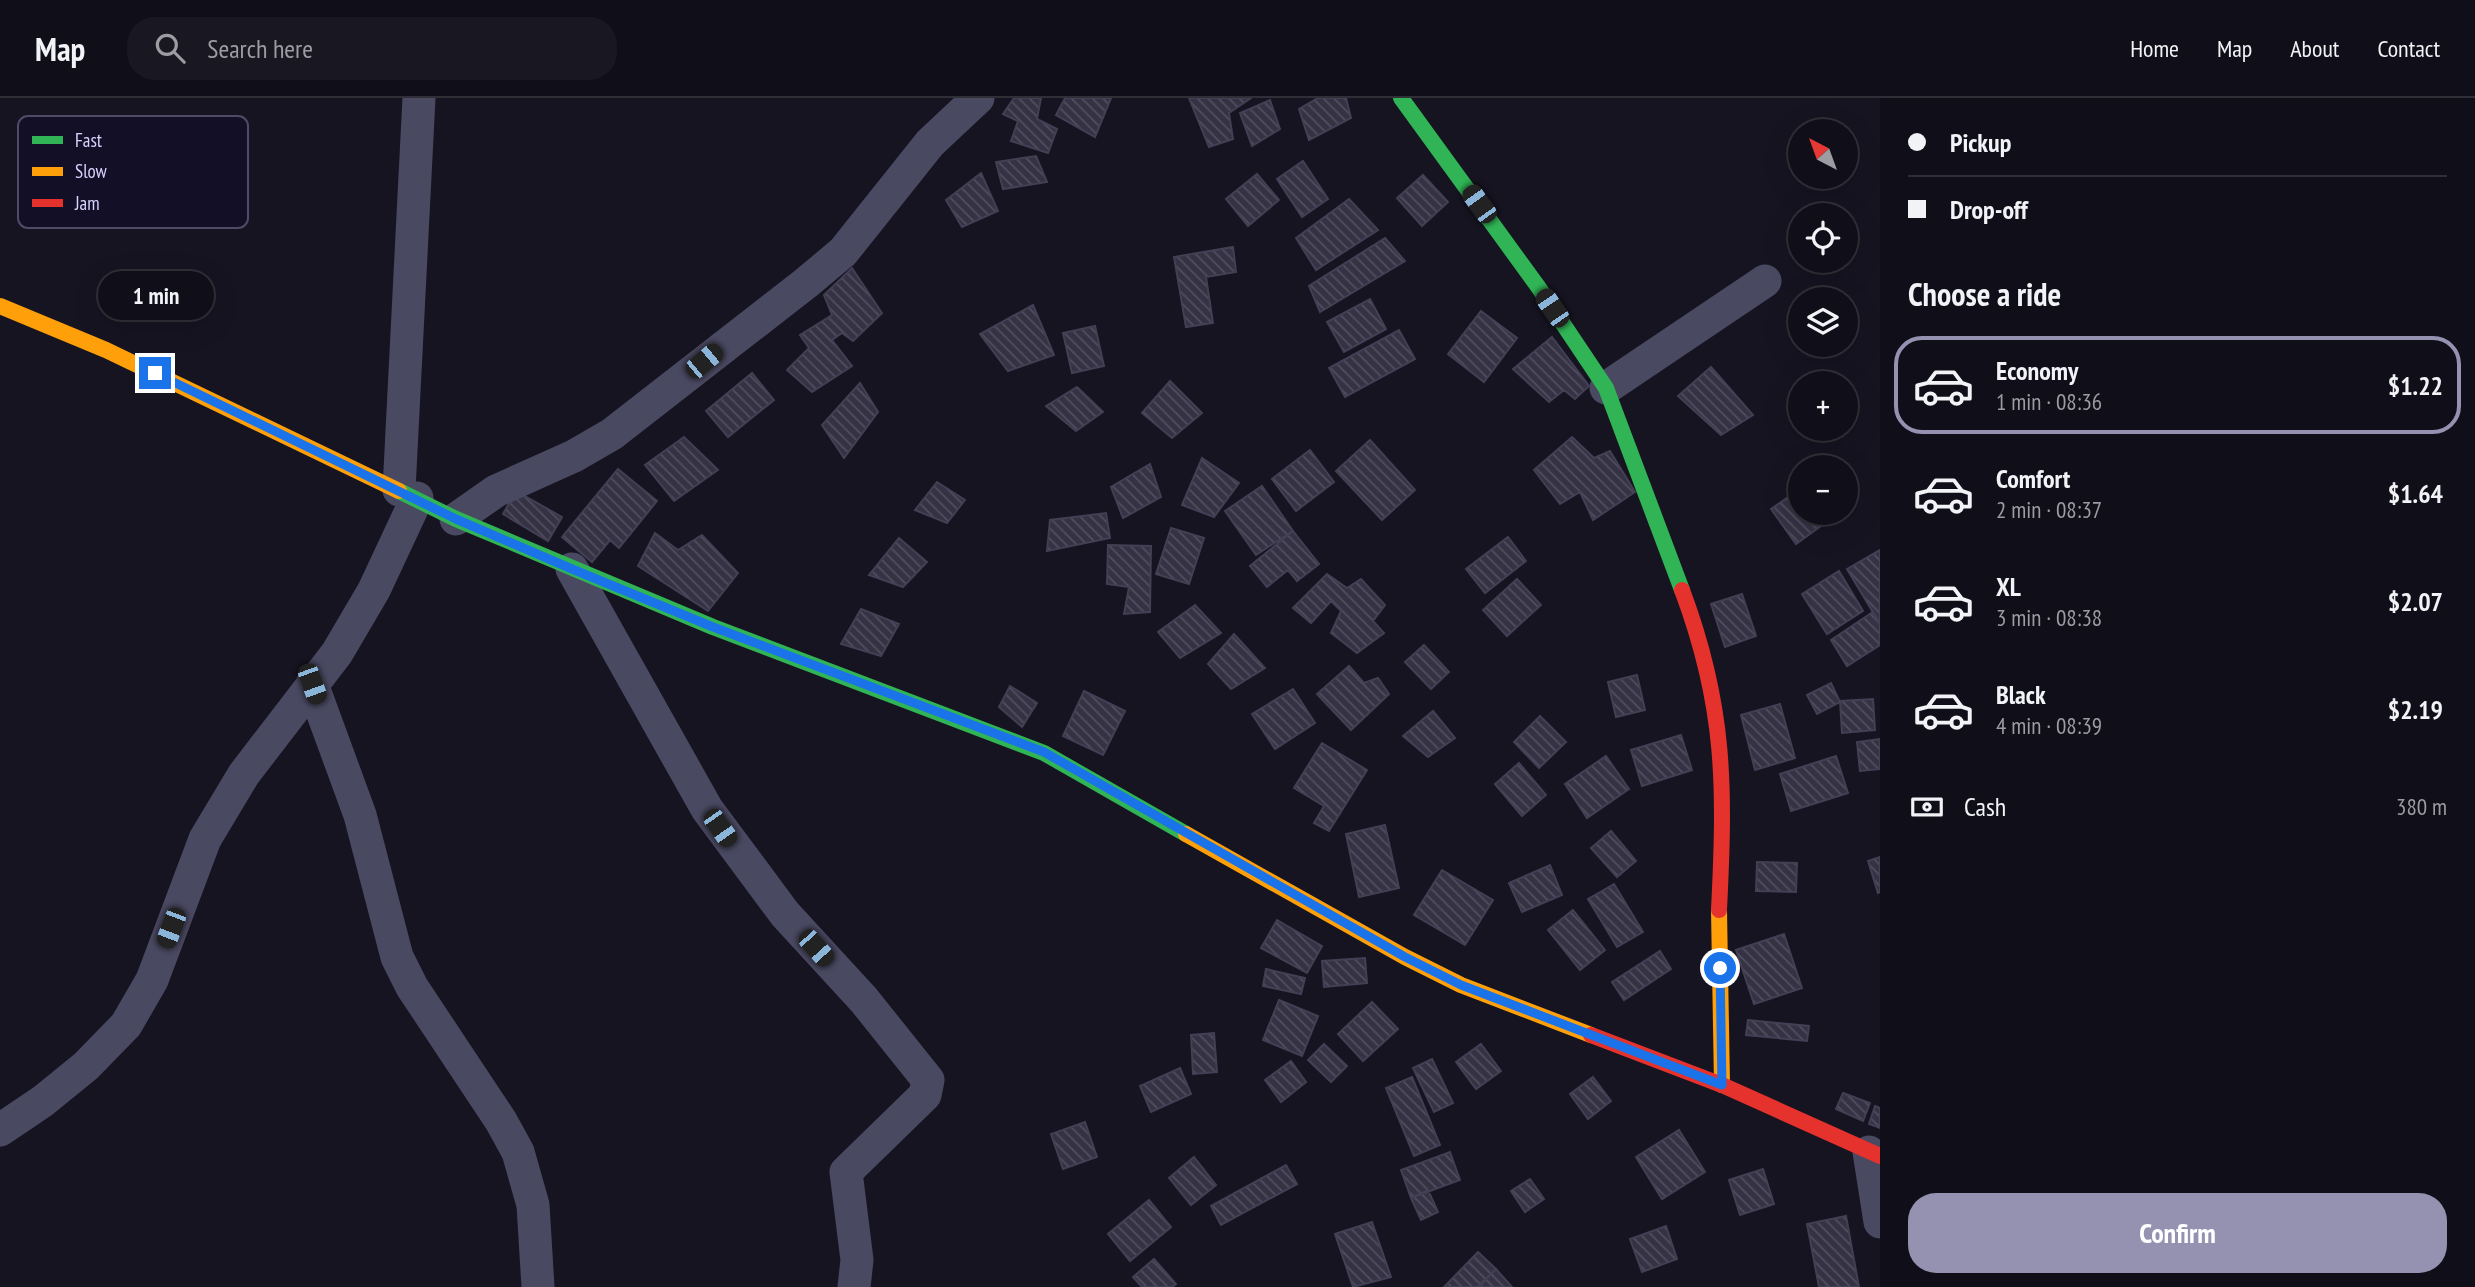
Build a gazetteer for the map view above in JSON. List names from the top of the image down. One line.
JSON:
{"legend":["Fast","Slow","Jam"],"north":"top left","page":{"header":"Map","search":"Search here","nav":["Home","Map","About","Contact"],"banner":["Pickup","Drop-off"],"map_buttons":["+","−"],"heading":"Choose a ride","bubble":"1 min","list":[{"name":"Economy","note":"1 min · 08:36","value":"$1.22"},{"name":"Comfort","note":"2 min · 08:37","value":"$1.64"},{"name":"XL","note":"3 min · 08:38","value":"$2.07"},{"name":"Black","note":"4 min · 08:39","value":"$2.19"}],"pay":["Cash","380 m"],"buttons":"Confirm"}}
